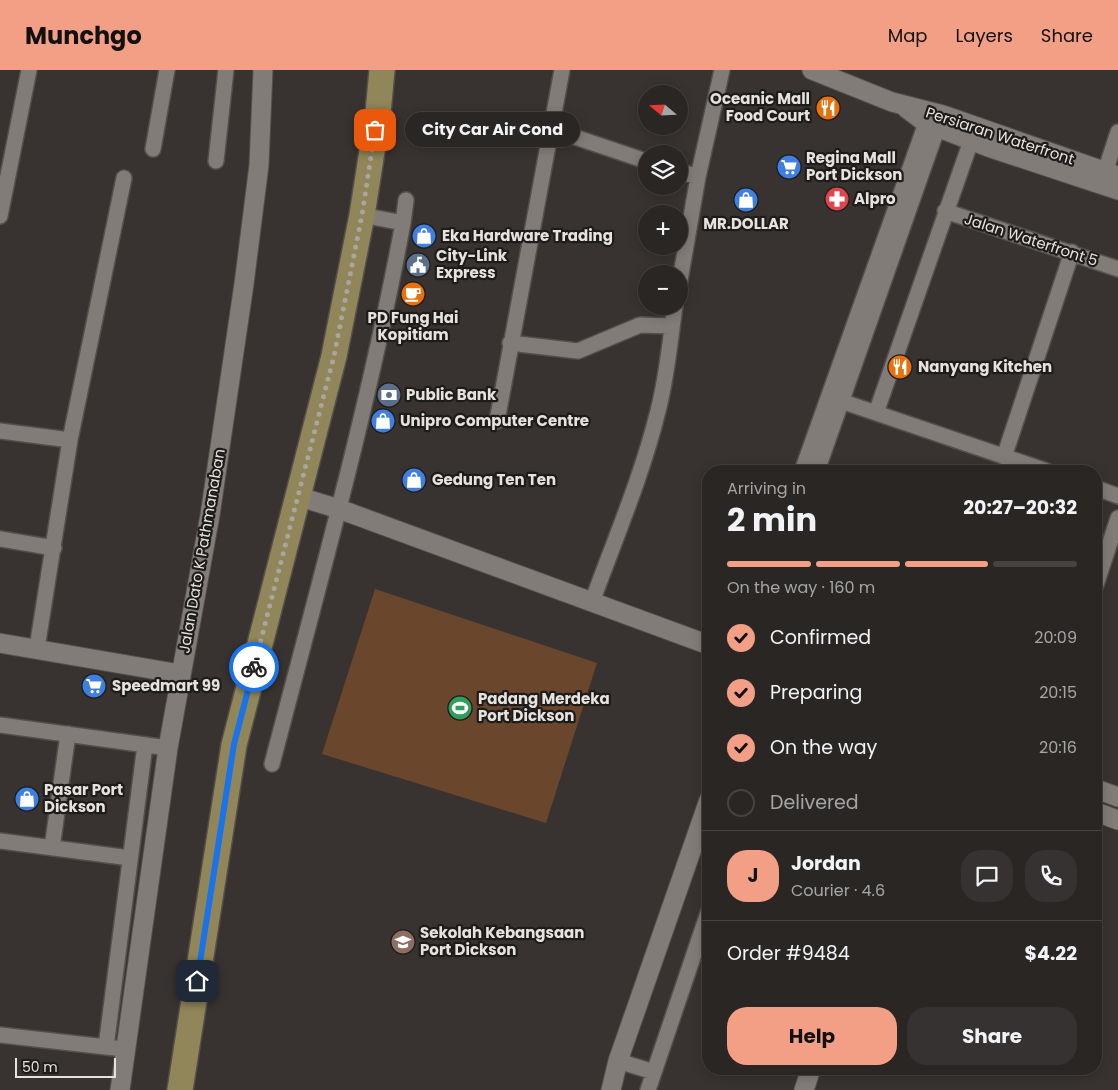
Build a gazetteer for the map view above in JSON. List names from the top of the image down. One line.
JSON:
{"streets":{"street":["Persiaran Waterfront","Jalan Waterfront 5","Jalan Dato K Pathmanaban"]},"places":{"restaurant":["Oceanic Mall Food Court","Nanyang Kitchen"],"other":["City Car Air Cond"],"supermarket":["Regina Mall Port Dickson","Speedmart 99"],"pharmacy":["Alpro"],"shop":["MR.DOLLAR","Eka Hardware Trading","Unipro Computer Centre","Gedung Ten Ten","Pasar Port Dickson"],"public building":["City-Link Express"],"cafe":["PD Fung Hai Kopitiam"],"bank":["Public Bank"],"sports":["Padang Merdeka Port Dickson"],"school or university":["Sekolah Kebangsaan Port Dickson"]},"scale_bar":"50 m","north":"left","page":{"header":"Munchgo","nav":["Map","Layers","Share"],"map_buttons":["+","−"],"bubble":"City Car Air Cond","heading":["2 min","Arriving in","20:27–20:32"],"panel":["Jordan","Courier · 4.6","Order #9484","$4.22"],"bar":"On the way · 160 m","list":[["Confirmed","20:09"],["Preparing","20:15"],["On the way","20:16"],"Delivered"],"round":"J","buttons":["Help","Share"],"scale":"50 m"}}
